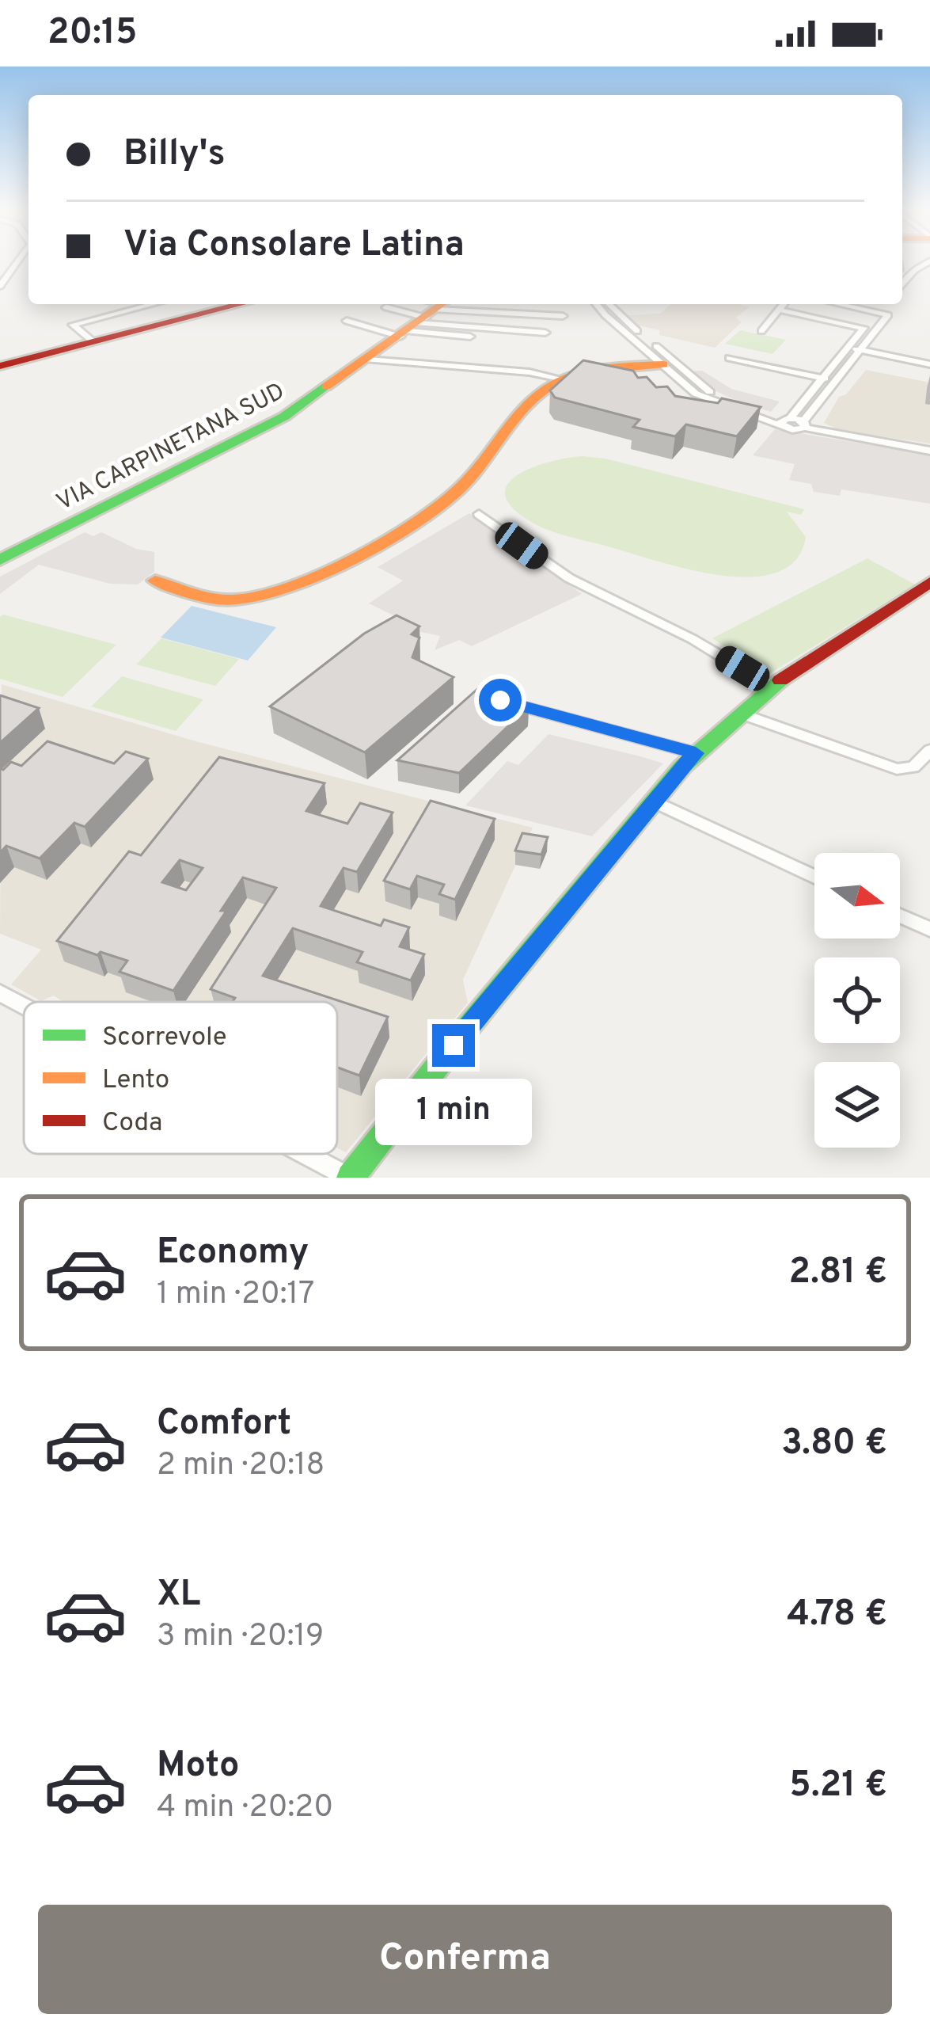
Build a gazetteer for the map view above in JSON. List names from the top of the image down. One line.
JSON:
{"streets":{"street":["VIA CARPINETANA SUD"]},"legend":["Scorrevole","Lento","Coda"],"north":"right","page":{"status":"20:15","banner":["Billy's","Via Consolare Latina"],"bubble":"1 min","list":[{"name":"Economy","note":"1 min · 20:17","value":"2.81 €"},{"name":"Comfort","note":"2 min · 20:18","value":"3.80 €"},{"name":"XL","note":"3 min · 20:19","value":"4.78 €"},{"name":"Moto","note":"4 min · 20:20","value":"5.21 €"}],"buttons":"Conferma"}}
